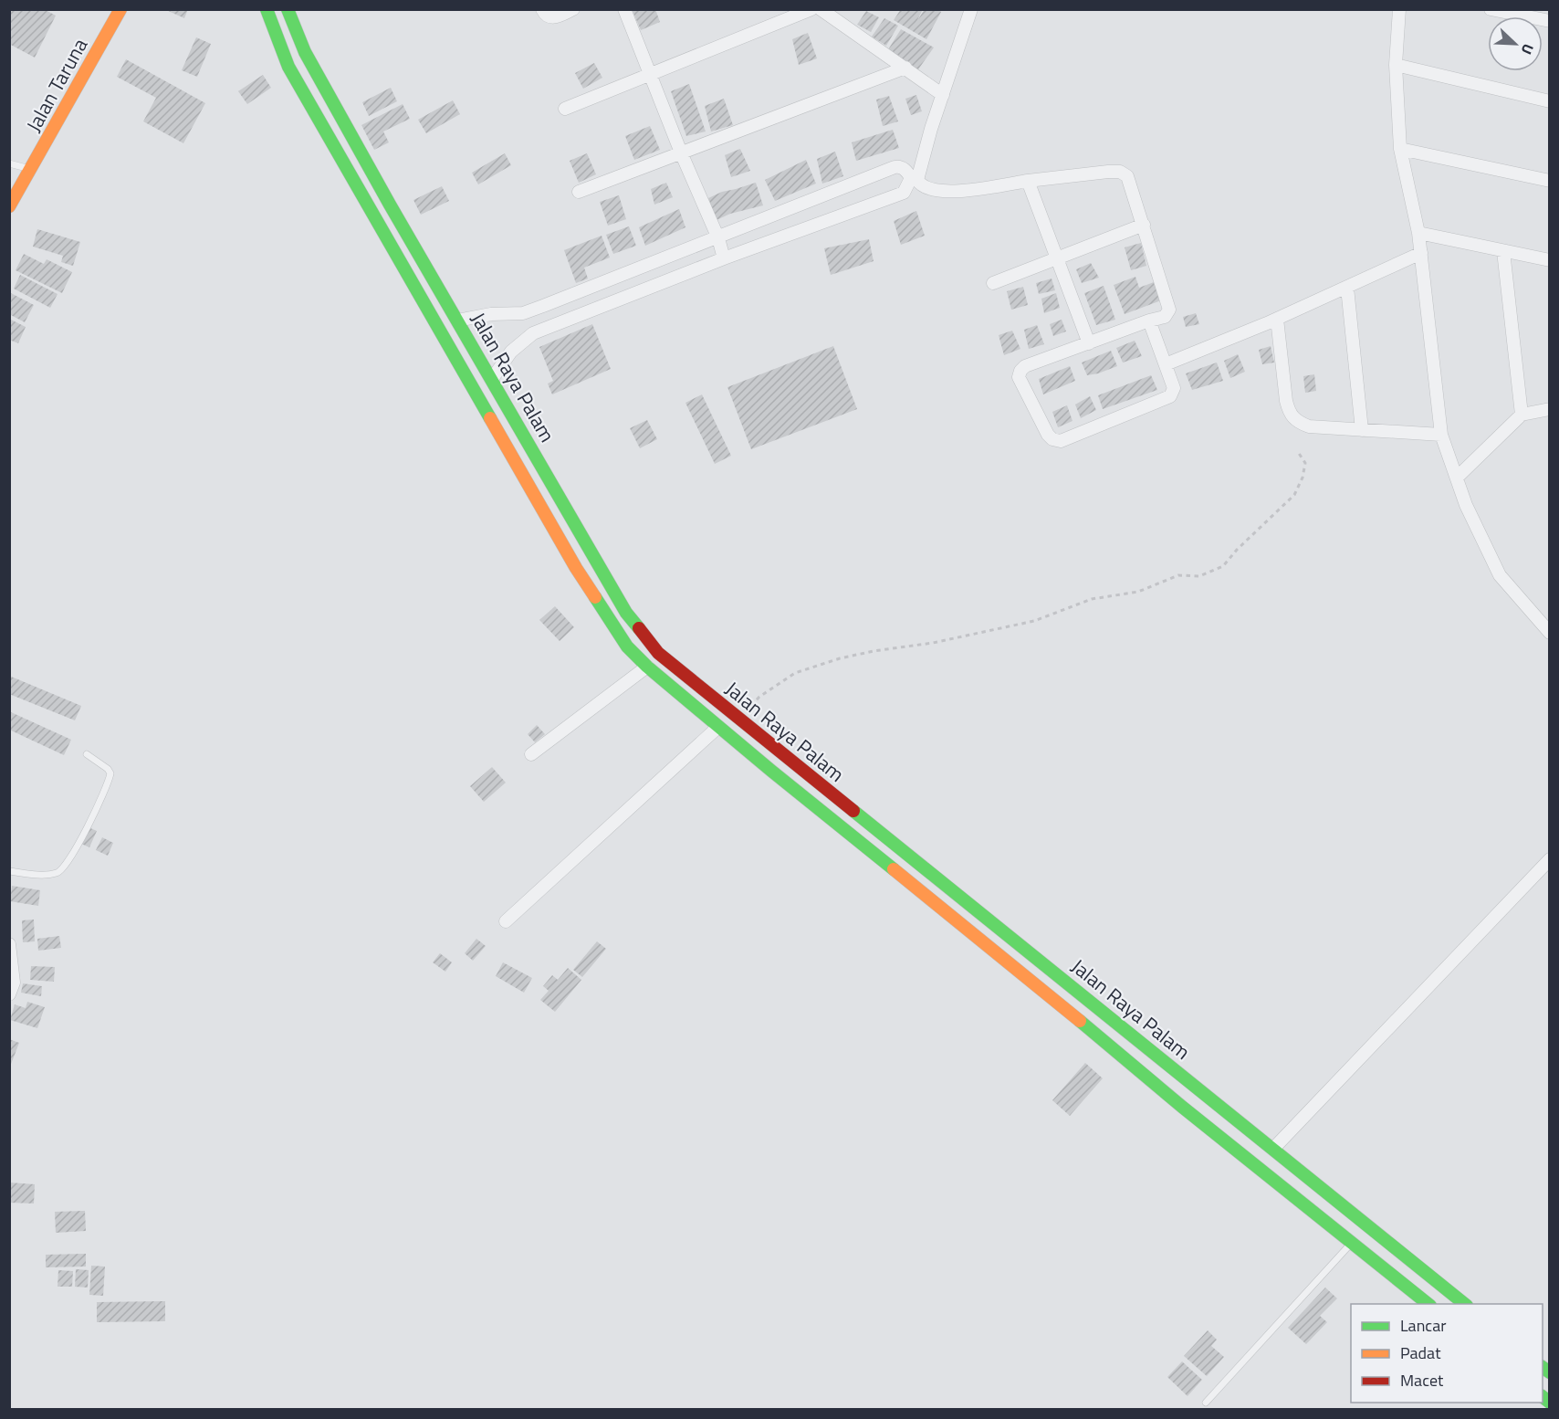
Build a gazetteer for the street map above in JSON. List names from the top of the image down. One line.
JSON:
{"streets":{"main road":["Jalan Taruna","Jalan Raya Palam"]},"legend":["Lancar","Padat","Macet"],"north":"bottom right"}
